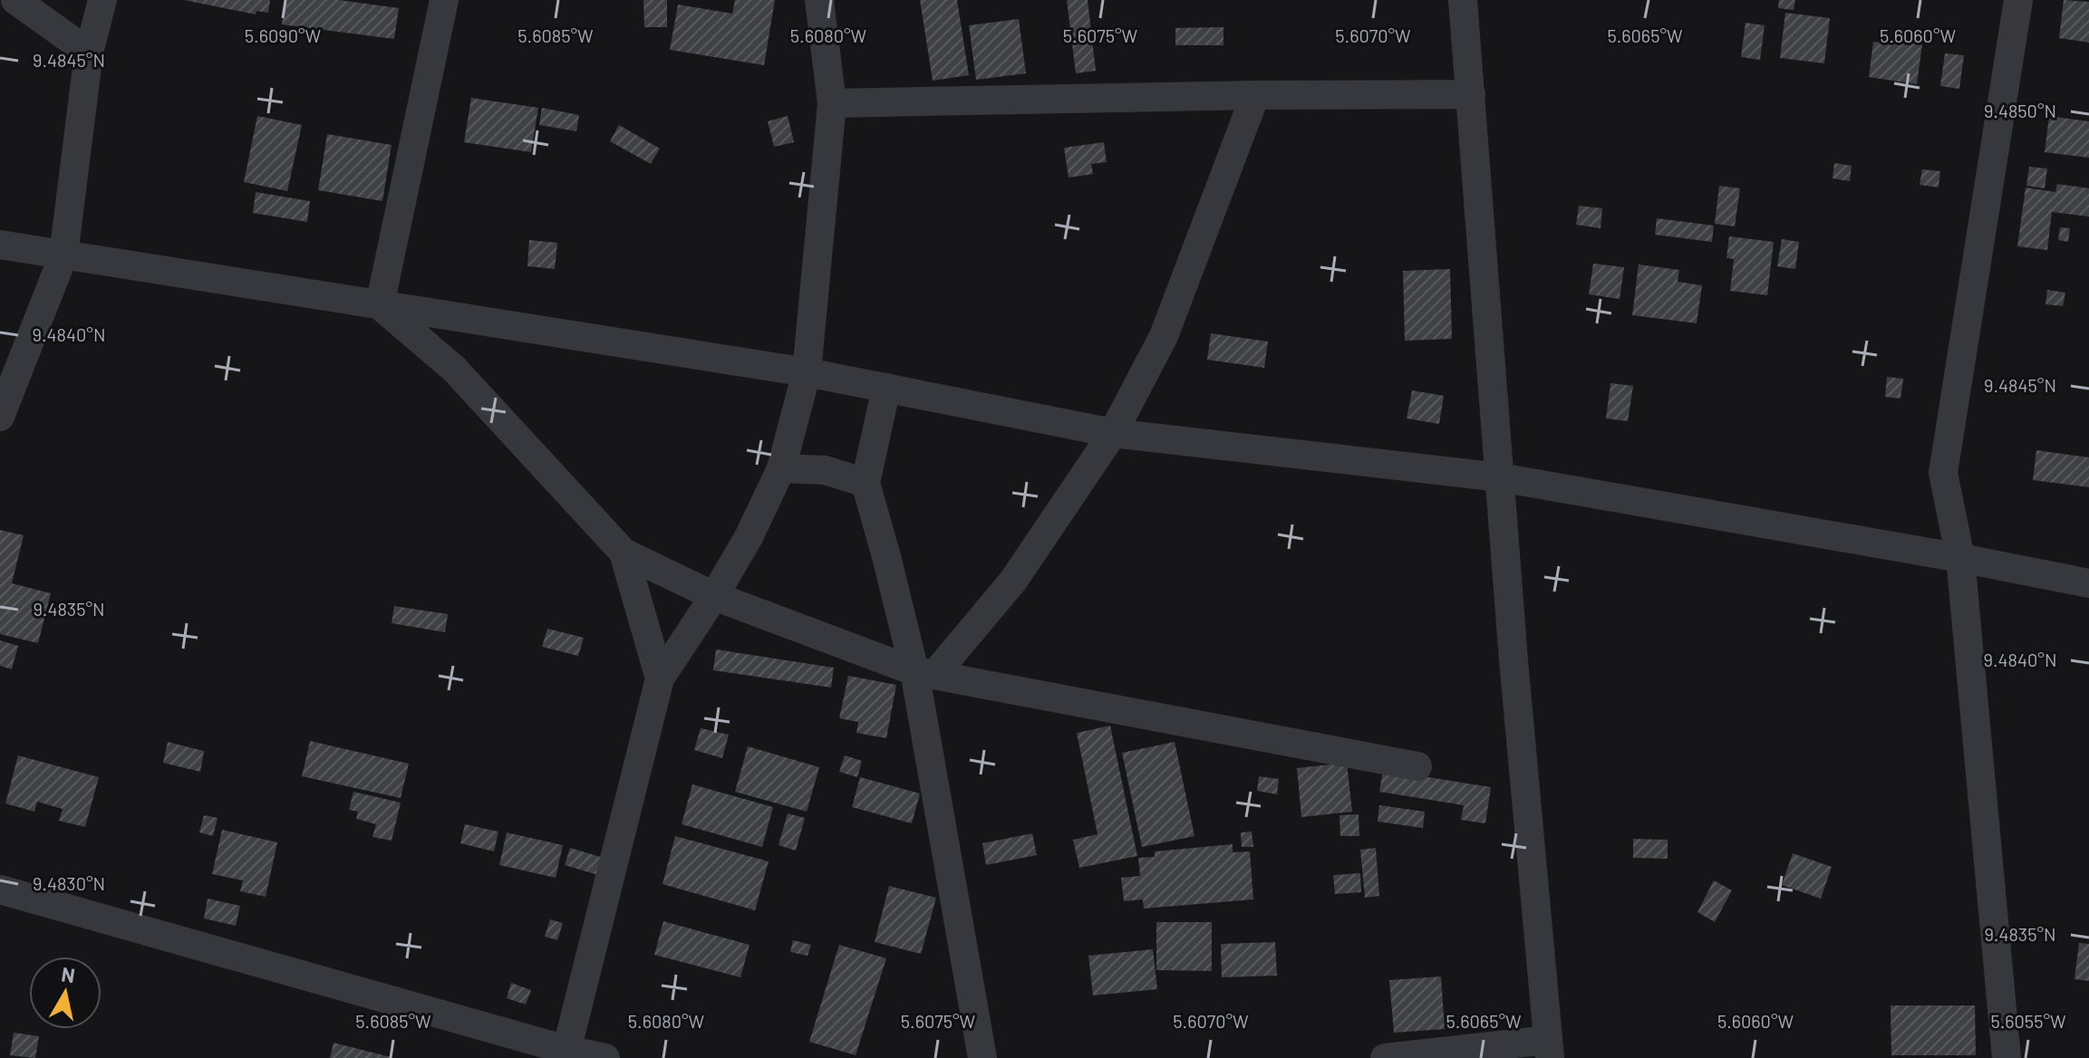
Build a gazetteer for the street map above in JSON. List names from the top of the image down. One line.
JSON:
{"north":"top","coordinates":["5.6090°W","5.6085°W","5.6080°W","5.6075°W","5.6070°W","5.6065°W","5.6060°W","9.4845°N","9.4850°N","9.4840°N","9.4835°N","9.4830°N","5.6055°W"]}
